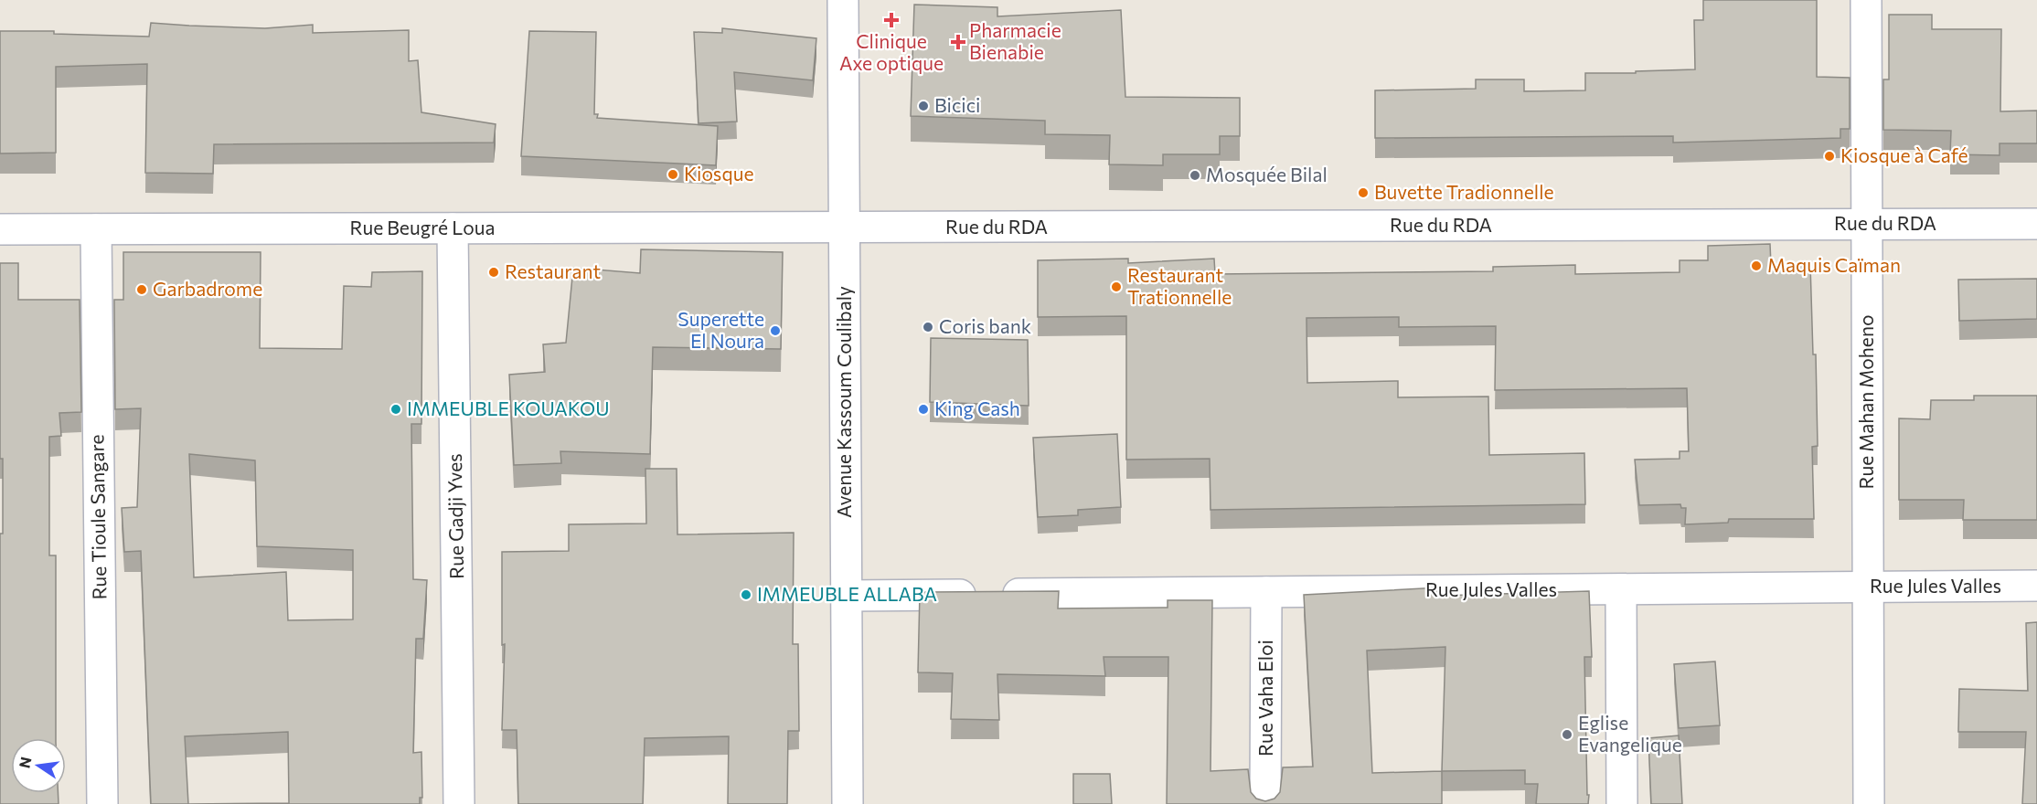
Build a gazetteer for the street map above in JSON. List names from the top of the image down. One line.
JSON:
{"streets":{"street":["Rue du RDA","Rue Beugré Loua","Avenue Kassoum Coulibaly","Rue Mahan Moheno","Rue Gadji Yves","Rue Tioule Sangare","Rue Jules Valles","Rue Vaha Eloi"]},"crossings":[["Rue du RDA","Rue Beugré Loua"],["Rue du RDA","Avenue Kassoum Coulibaly"],["Rue du RDA","Rue Mahan Moheno"],["Rue Beugré Loua","Avenue Kassoum Coulibaly"],["Rue Beugré Loua","Rue Gadji Yves"],["Rue Beugré Loua","Rue Tioule Sangare"],["Avenue Kassoum Coulibaly","Rue Jules Valles"],["Rue Mahan Moheno","Rue Jules Valles"],["Rue Jules Valles","Rue Vaha Eloi"]],"places":{"health":["Clinique Axe optique","Pharmacie Bienabie"],"other":["Bicici","Kiosque à Café","Kiosque","Mosquée Bilal","Buvette Tradionnelle","Maquis Caïman","Restaurant","Restaurant Trationnelle","Garbadrome","Coris bank","Superette El Noura","IMMEUBLE KOUAKOU","King Cash","IMMEUBLE ALLABA","Eglise Evangelique"]},"north":"left"}
